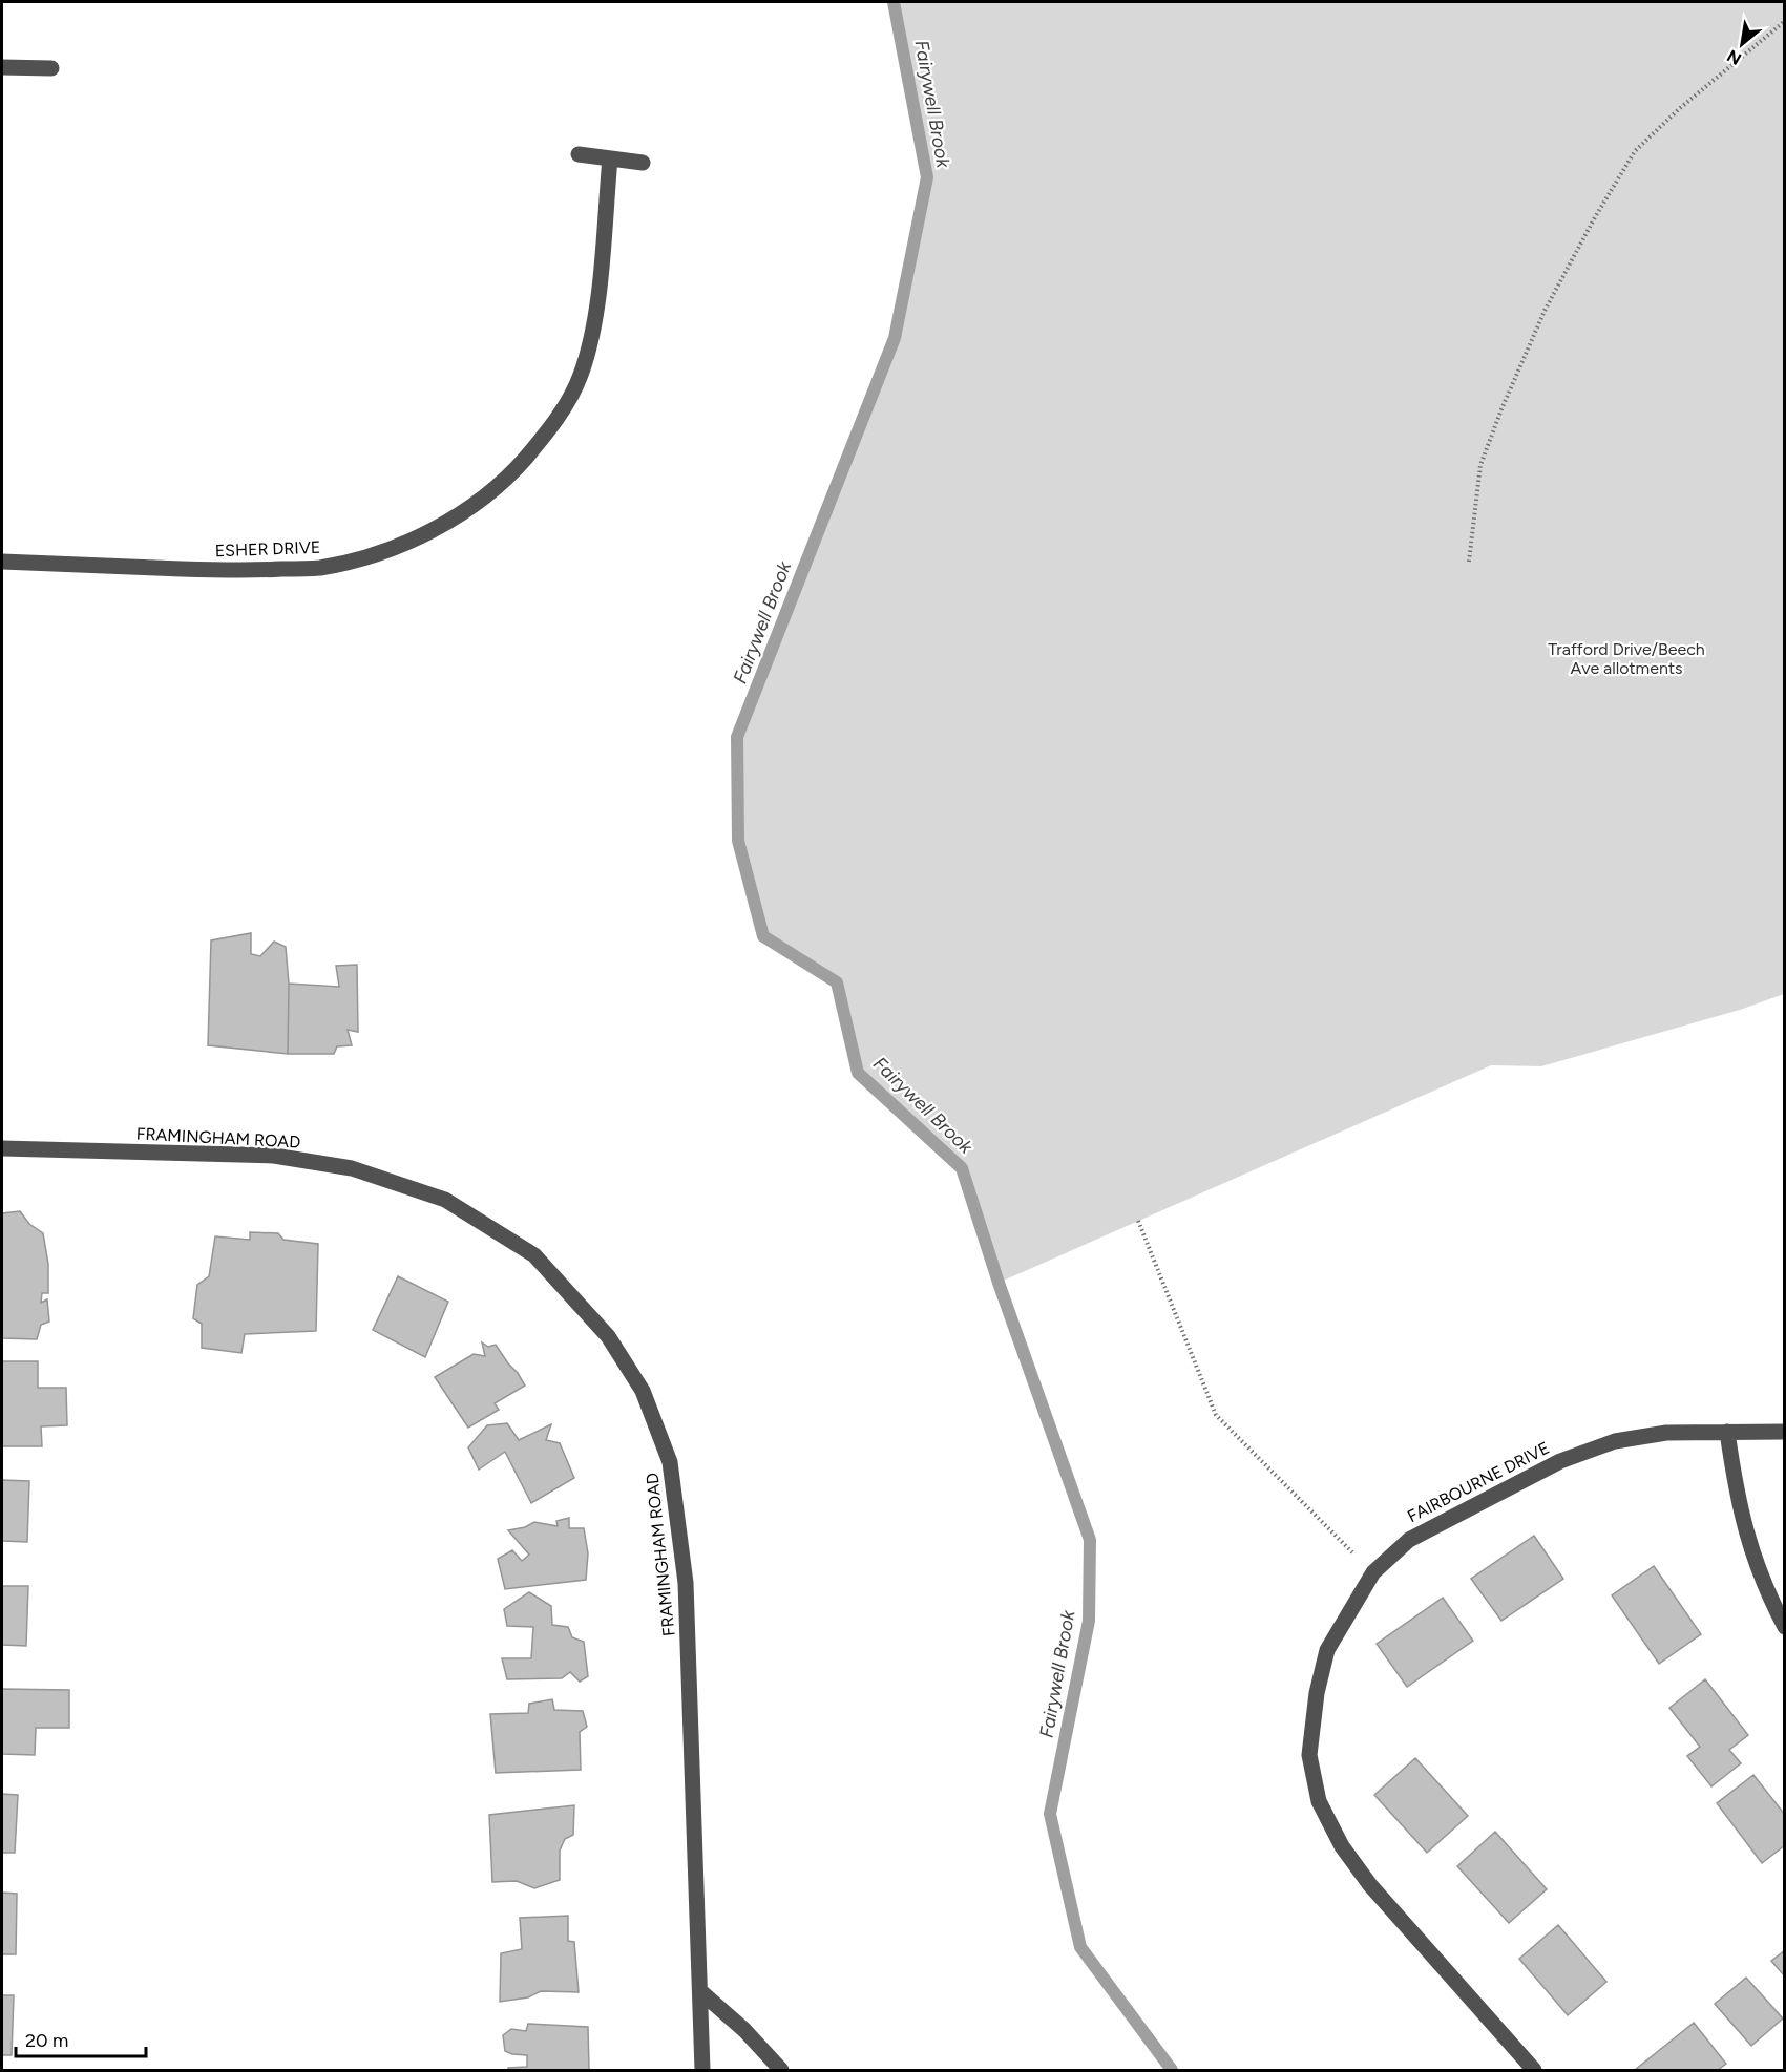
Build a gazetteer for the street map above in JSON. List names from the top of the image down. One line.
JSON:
{"streets":{"street":["ESHER DRIVE","FRAMINGHAM ROAD","FAIRBOURNE DRIVE"]},"water":["Fairywell Brook"],"parks":["Trafford Drive/Beech Ave allotments"],"scale_bar":"20 m","north":"bottom left"}
